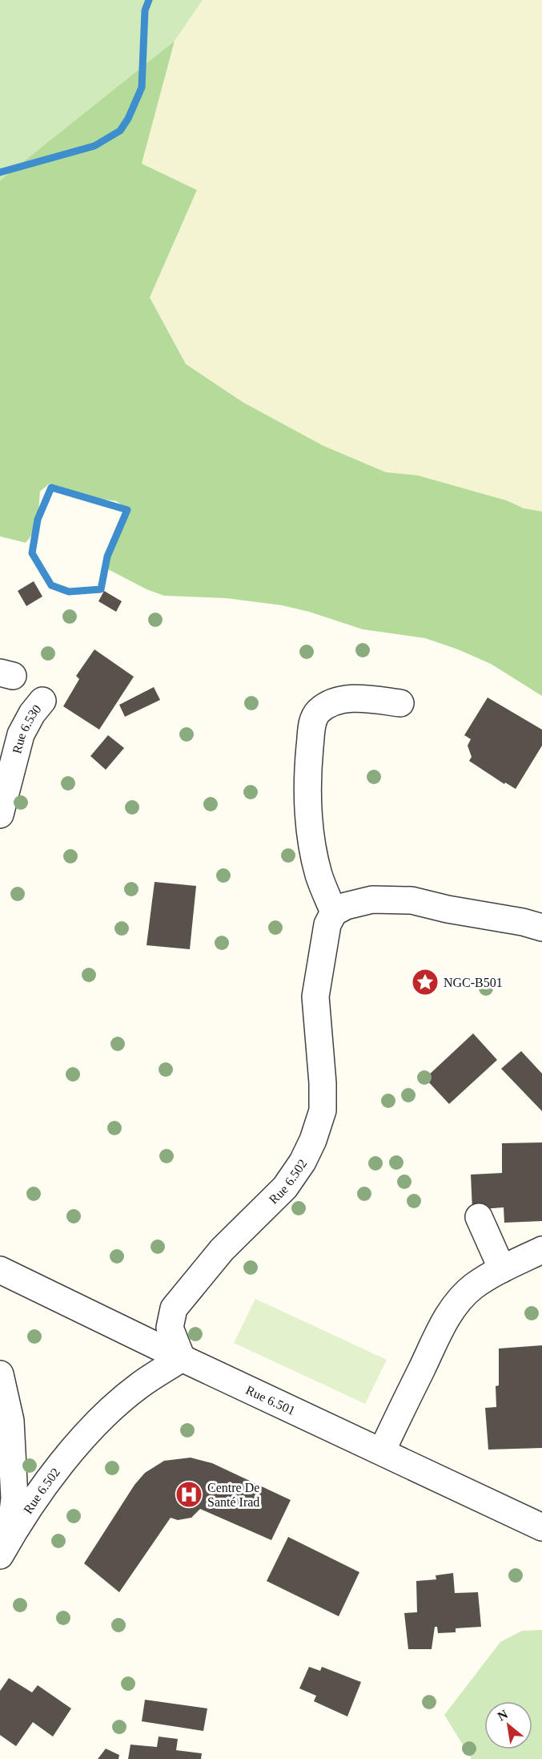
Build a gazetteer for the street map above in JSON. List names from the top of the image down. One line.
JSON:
{"streets":{"street":["Rue 6.530","Rue 6.502","Rue 6.501"]},"crossings":[["Rue 6.502","Rue 6.501"]],"places":{"place":["NGC-B501"],"hospital":["Centre De Santé Irad"]},"north":"top left"}
